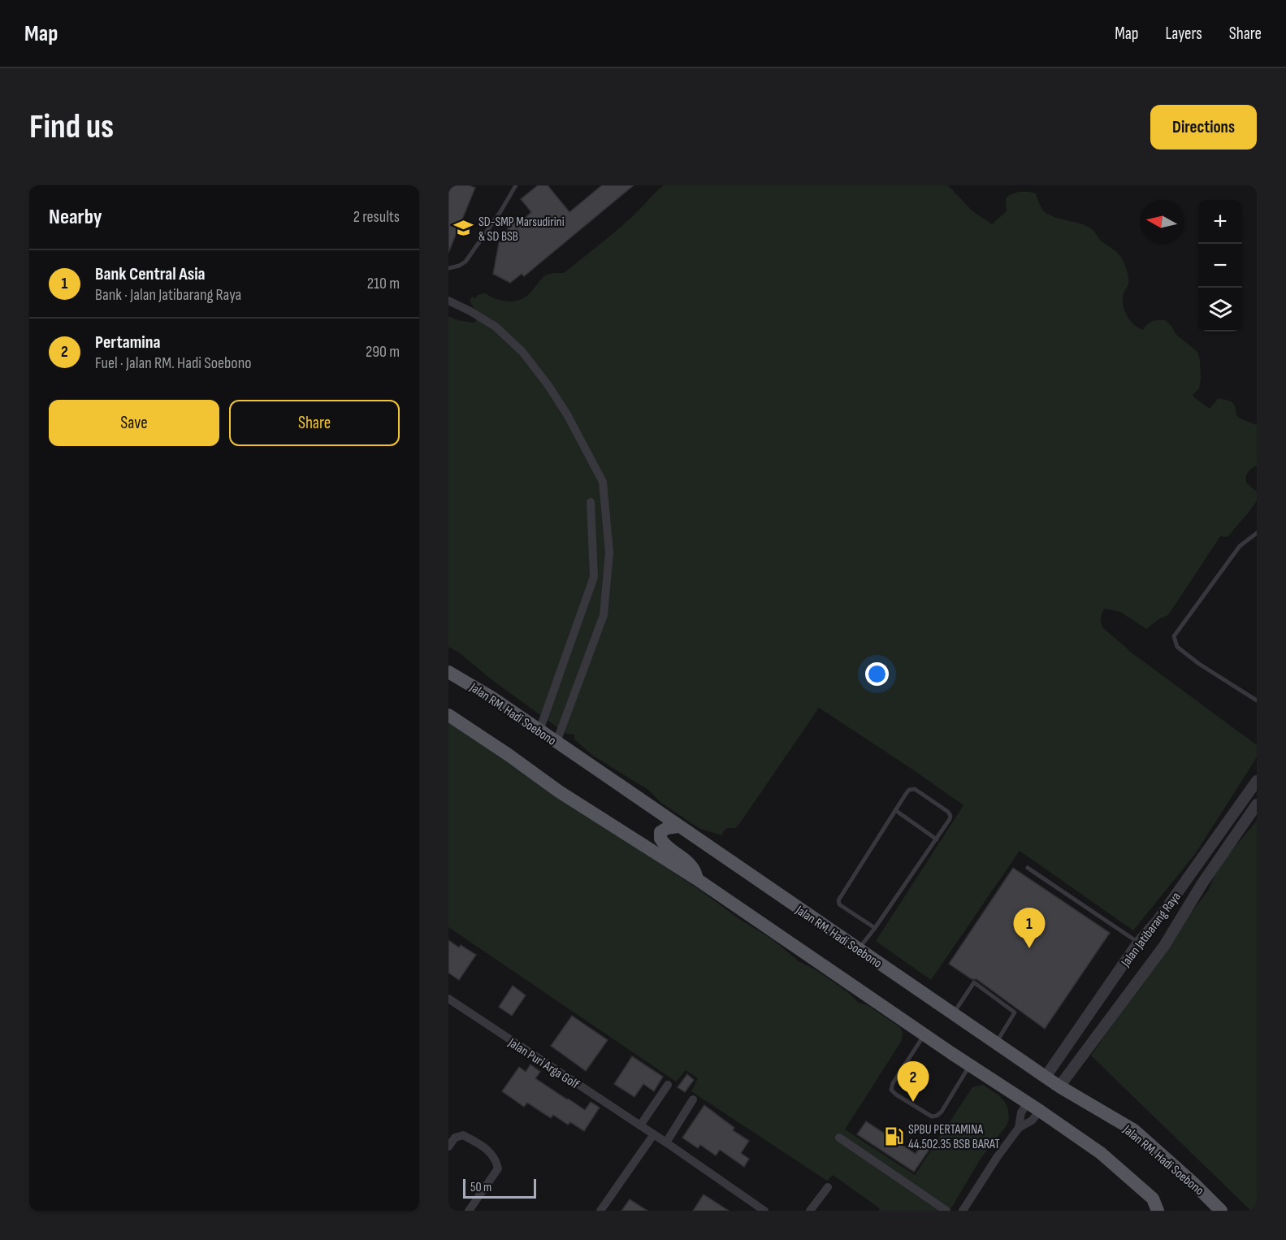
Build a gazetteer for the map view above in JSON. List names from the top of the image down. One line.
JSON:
{"streets":{"main road":["Jalan RM. Hadi Soebono"],"street":["Jalan Jatibarang Raya","Jalan Puri Arga Golf"]},"crossings":[["Jalan RM. Hadi Soebono","Jalan Jatibarang Raya"]],"places":{"school or university":["SD-SMP Marsudirini & SD BSB"],"fuel station":["SPBU PERTAMINA 44.502.35 BSB BARAT"]},"scale_bar":"50 m","north":"left","page":{"header":"Map","nav":["Map","Layers","Share"],"buttons":["Directions",["Save","Share"]],"title":"Find us","heading":["Nearby","2 results"],"map_buttons":["+","−"],"list":[{"mark":"1","name":"Bank Central Asia","note":"Bank · Jalan Jatibarang Raya","value":"210 m"},{"mark":"2","name":"Pertamina","note":"Fuel · Jalan RM. Hadi Soebono","value":"290 m"}],"pins":["1","2"],"scale":"50 m"}}
